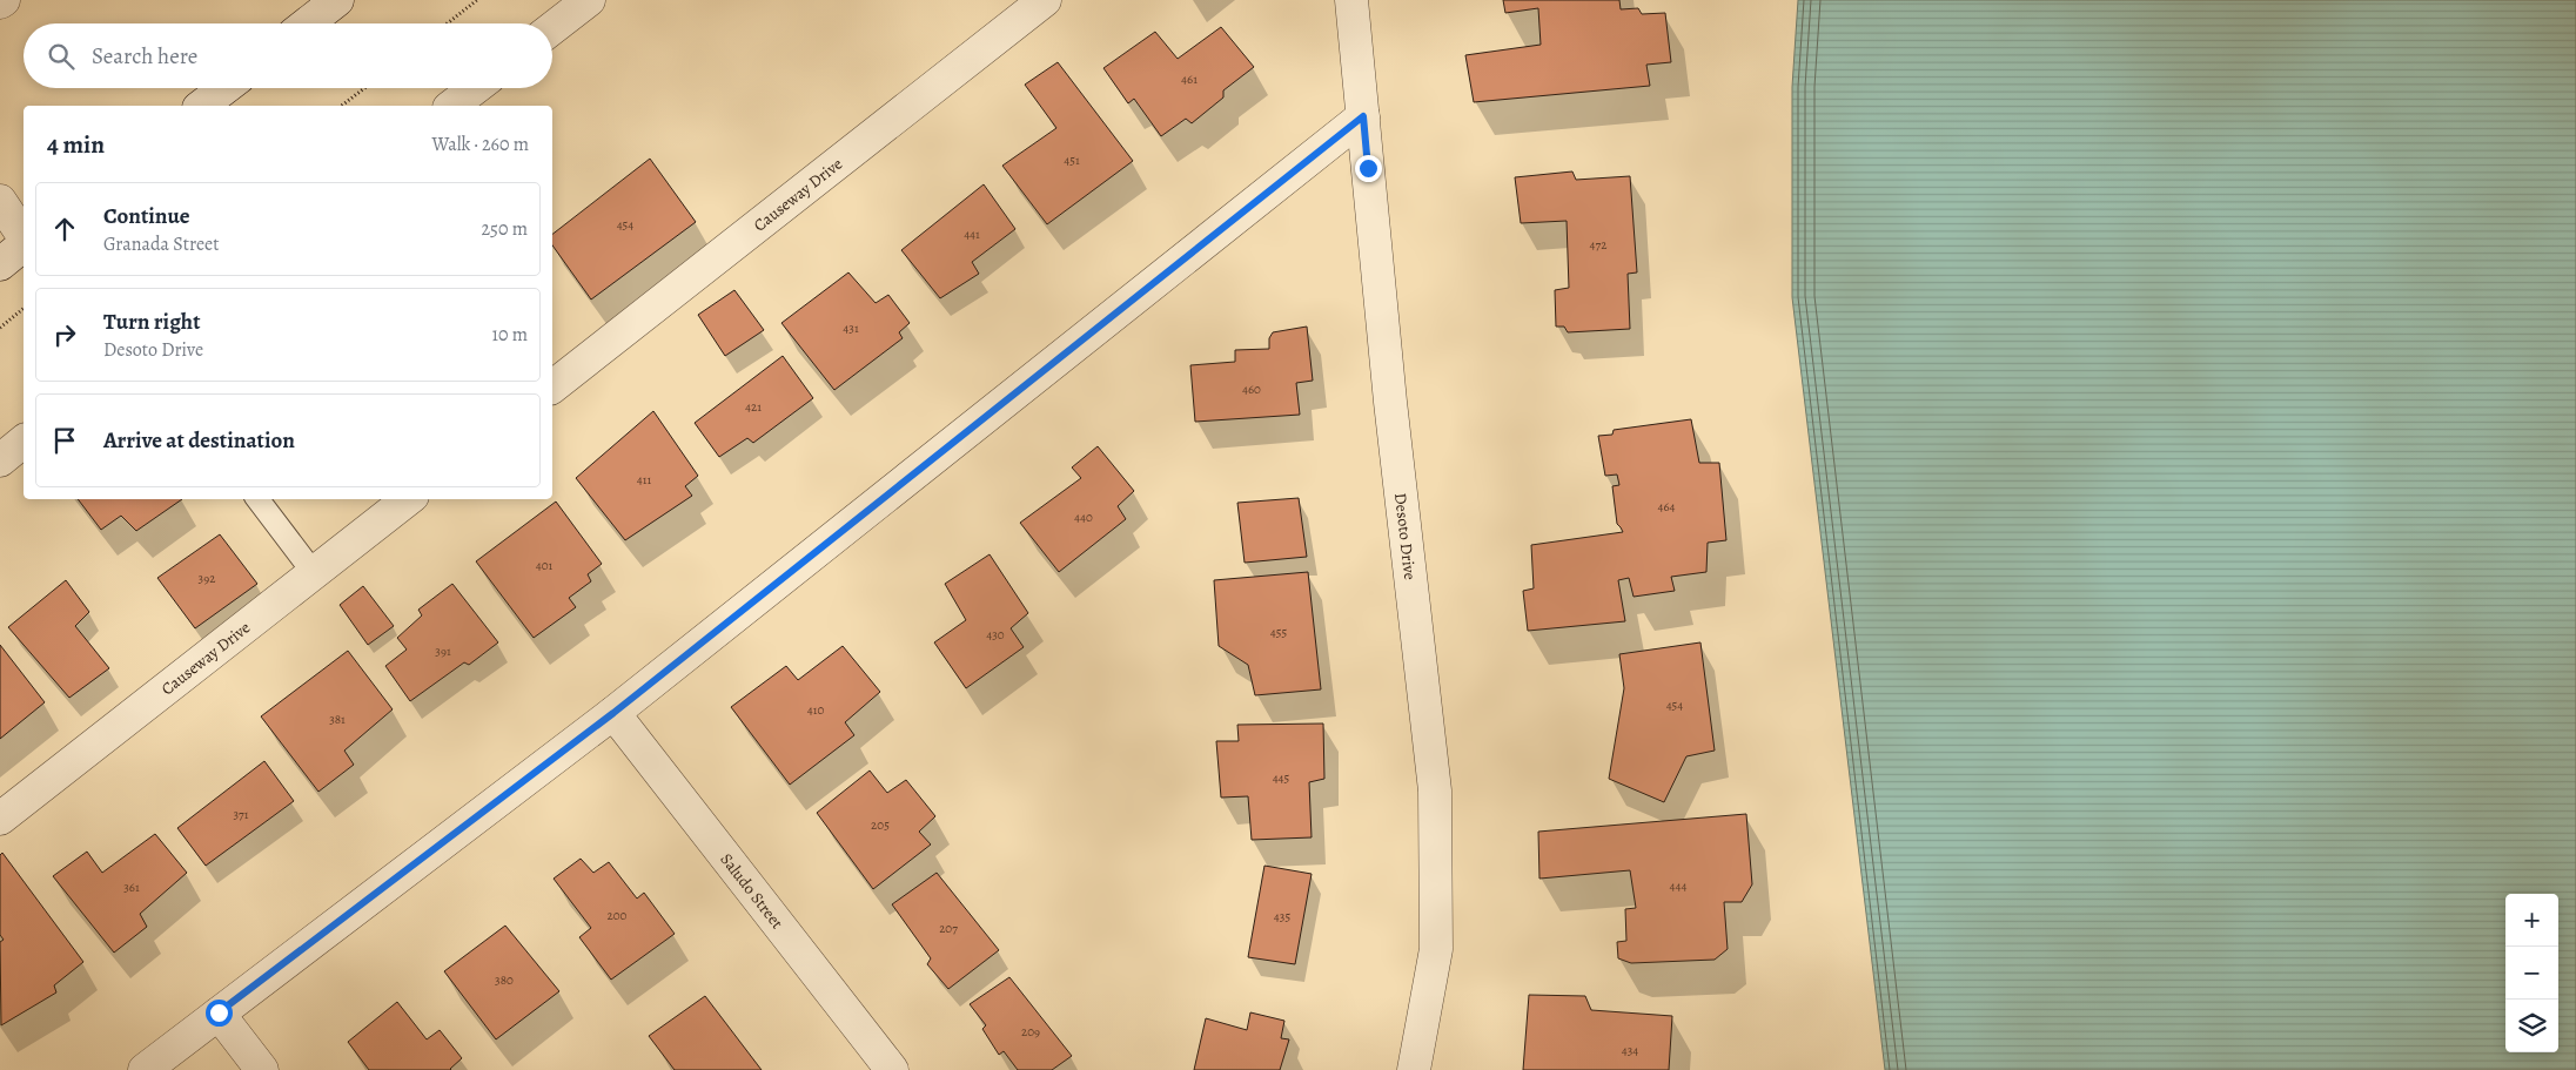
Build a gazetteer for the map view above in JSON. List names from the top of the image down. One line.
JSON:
{"streets":{"street":["Causeway Drive","Desoto Drive","Saludo Street"]},"house_numbers":["461","451","454","441","472","431","460","421","411","464","440","401","392","455","430","391","454","410","381","445","371","205","444","361","200","435","207","380","209","434"],"page":{"search":"Search here","heading":["4 min","Walk · 260 m"],"list":[["Continue","Granada Street","250 m"],["Turn right","Desoto Drive","10 m"],"Arrive at destination"],"map_buttons":["+","−"]}}
